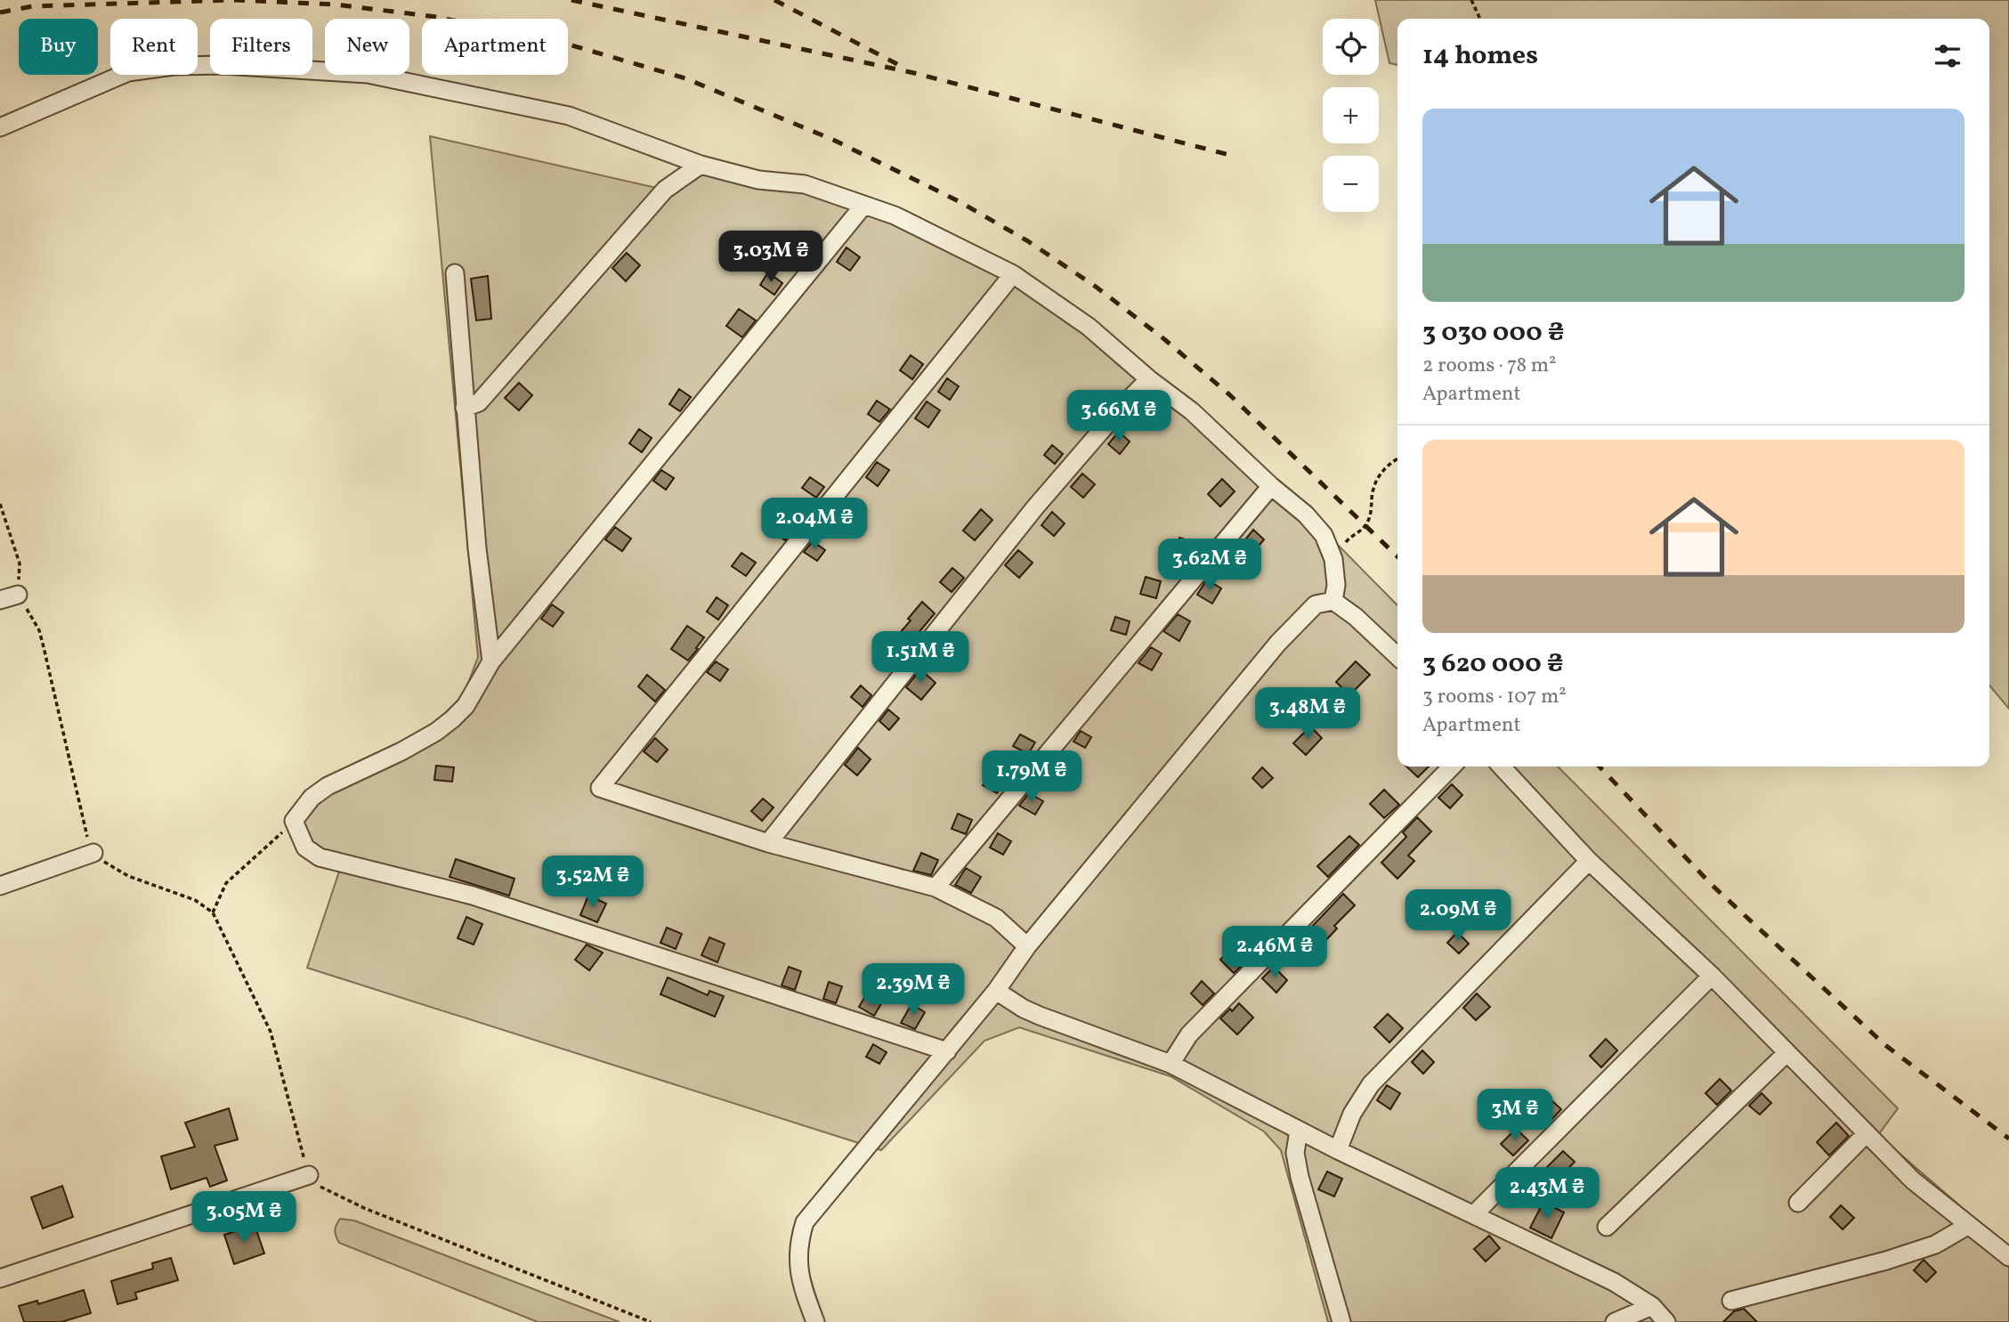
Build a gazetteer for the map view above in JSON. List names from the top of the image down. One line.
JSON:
{"page":{"map_buttons":["+","−"],"chip":["Buy","Rent","Filters","New","Apartment"],"heading":"14 homes","list":[{"name":"3 030 000 ₴","note":"2 rooms · 78 m² · Apartment"},{"name":"3 620 000 ₴","note":"3 rooms · 107 m² · Apartment"}],"price":["3.03M ₴","3.66M ₴","2.04M ₴","3.62M ₴","1.51M ₴","3.48M ₴","1.79M ₴","3.52M ₴","2.09M ₴","2.46M ₴","2.39M ₴","3M ₴","2.43M ₴","3.05M ₴"]}}
